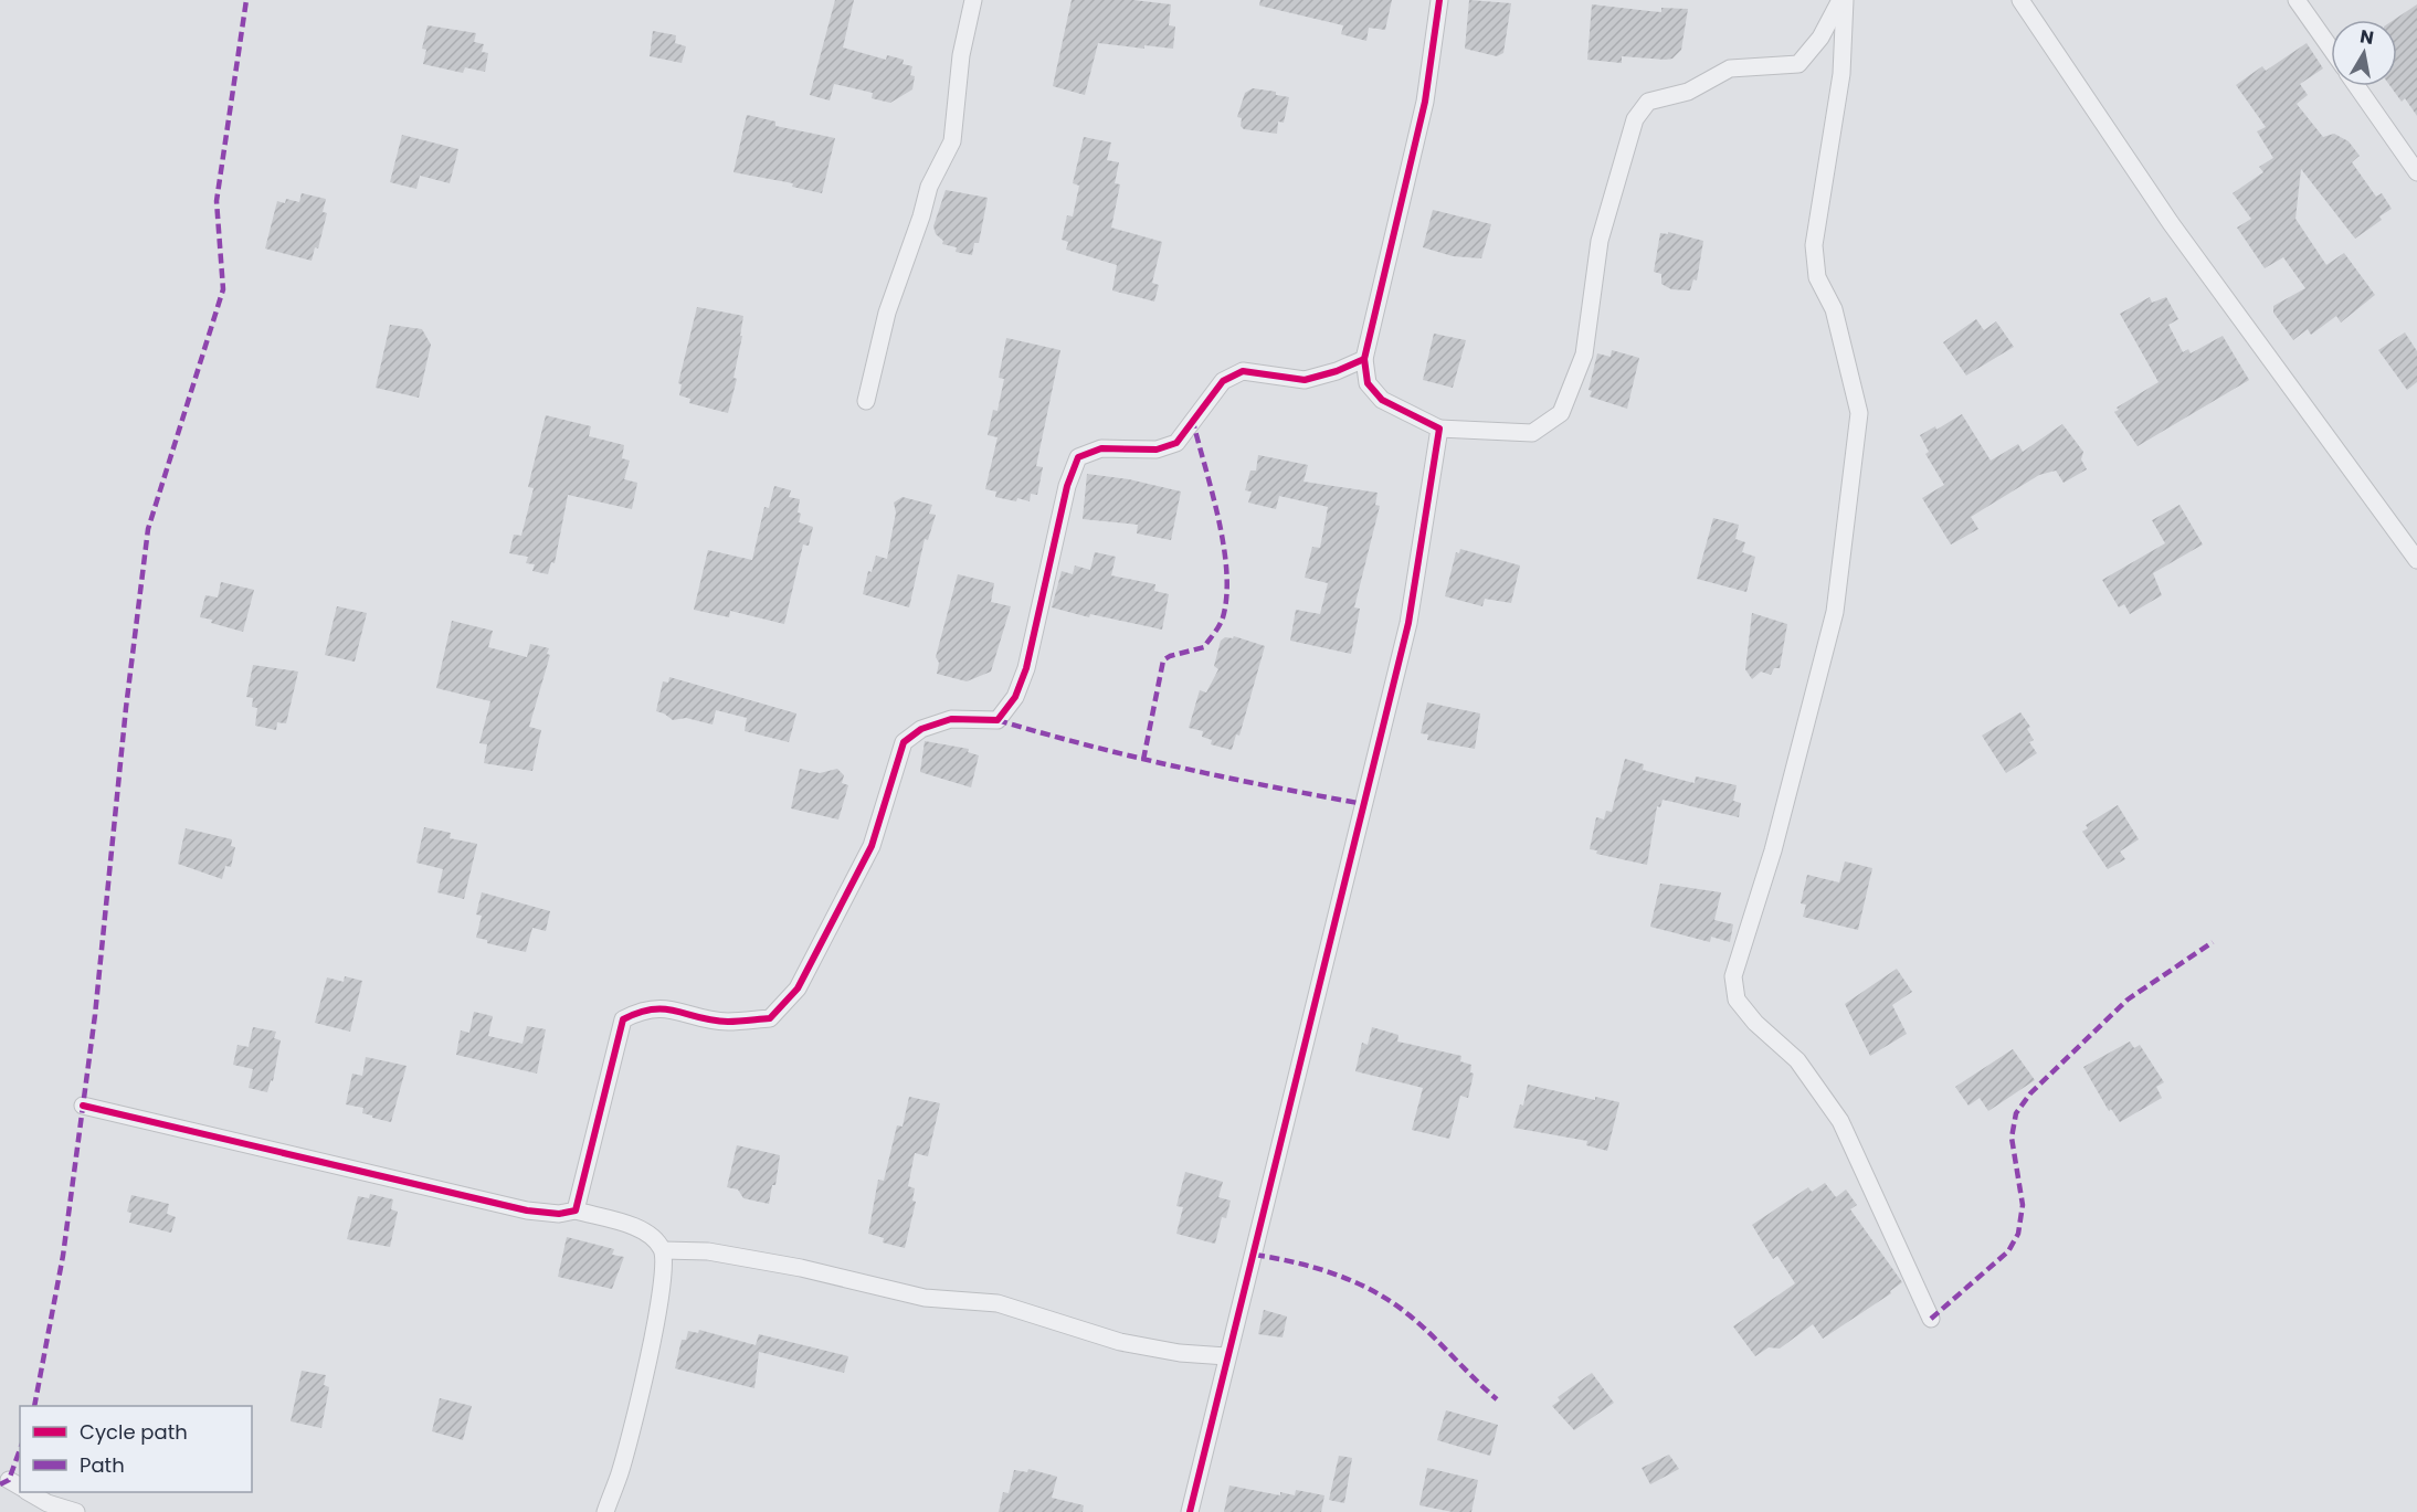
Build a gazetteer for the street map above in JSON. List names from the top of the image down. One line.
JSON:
{"legend":["Cycle path","Path"],"north":"top"}
